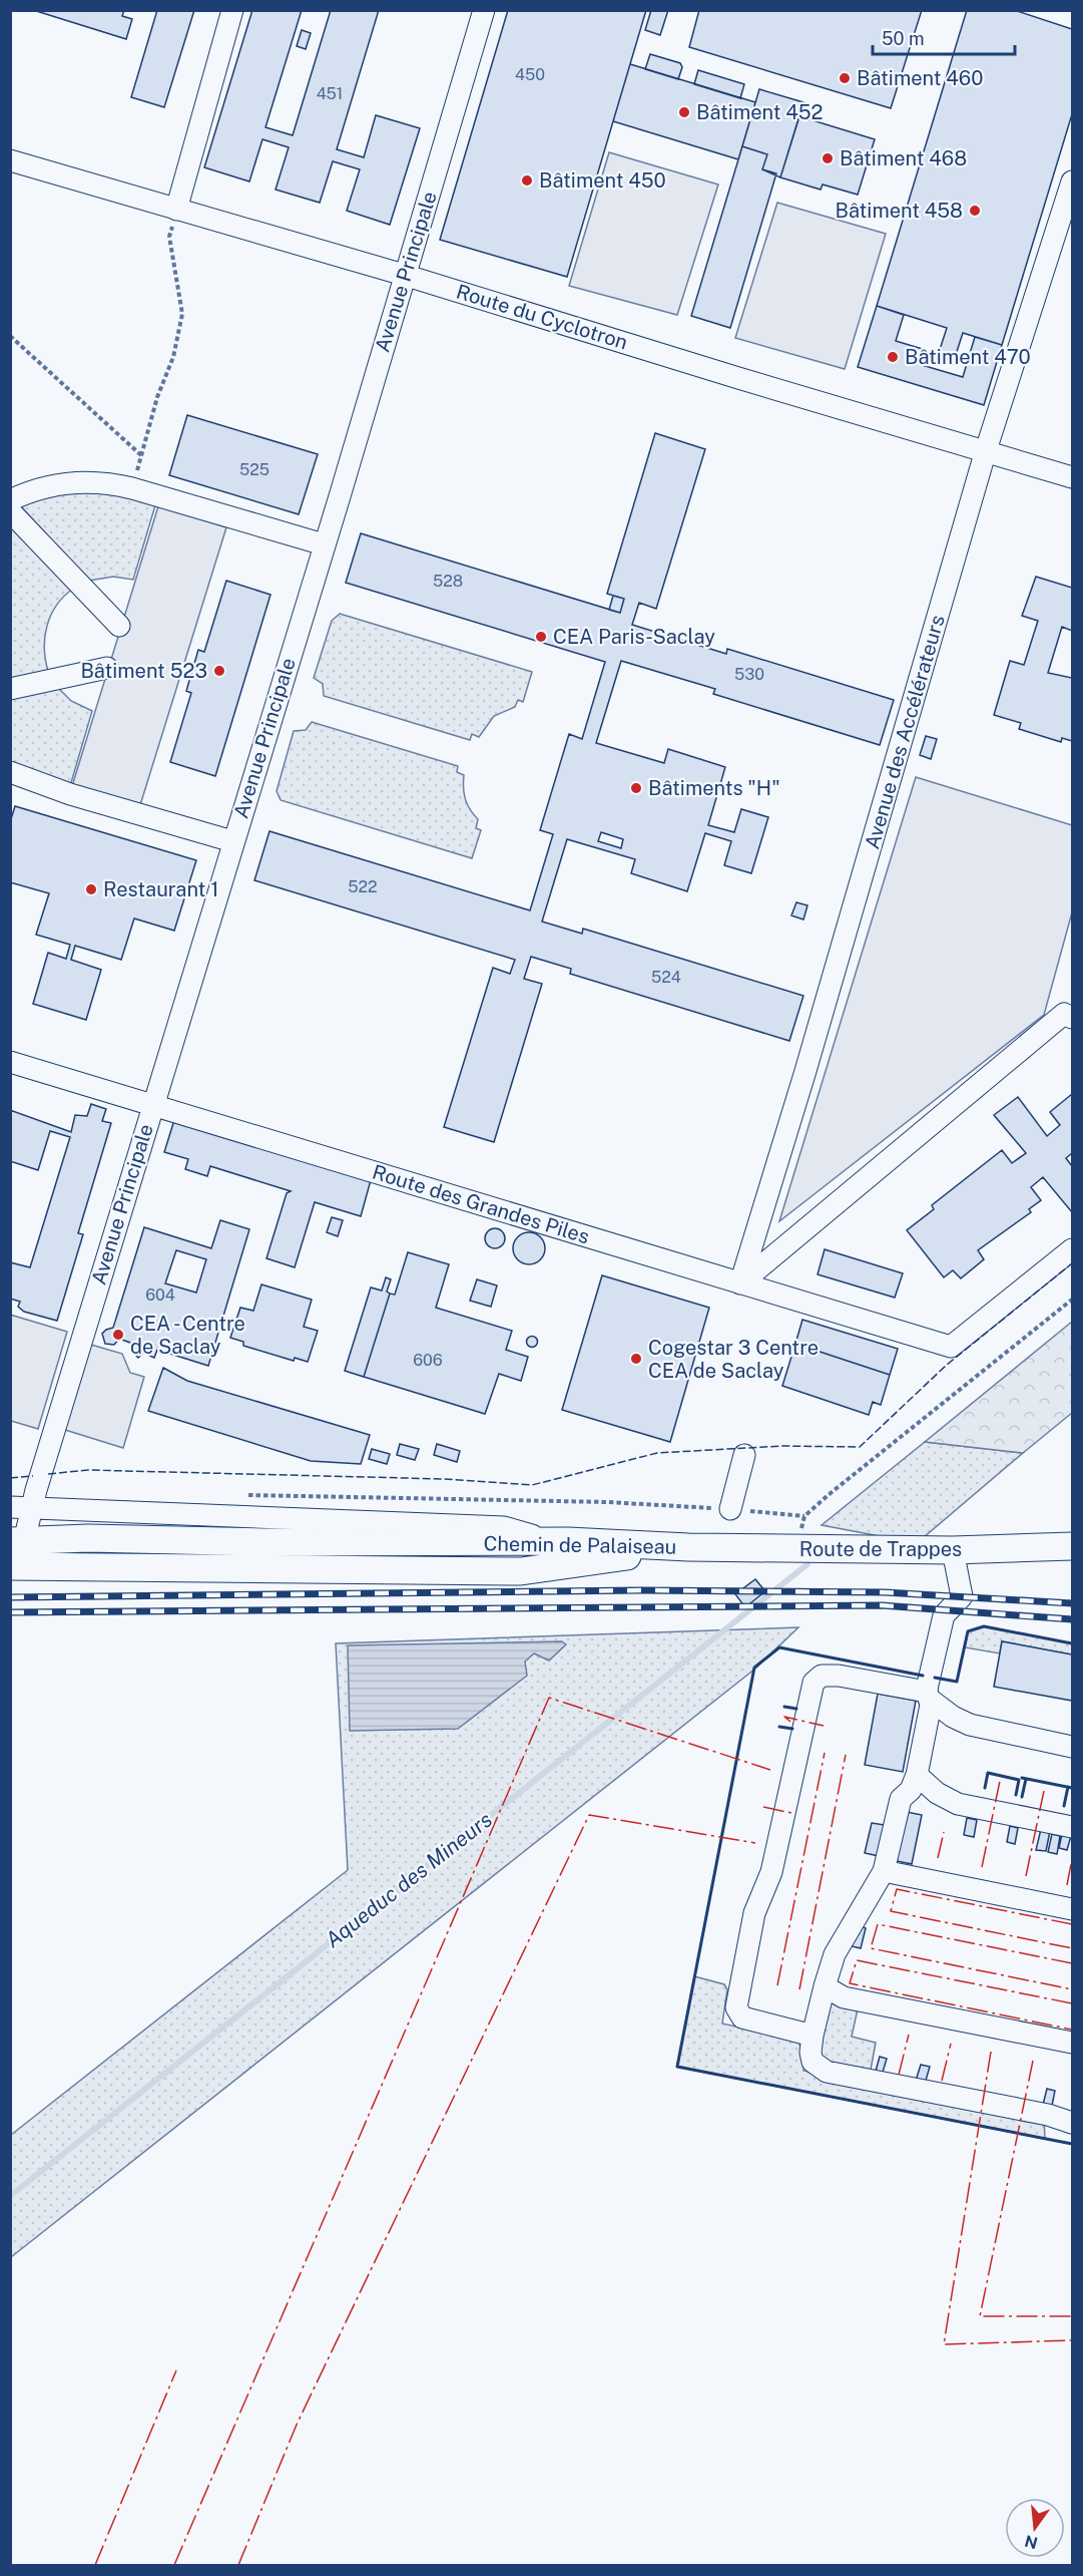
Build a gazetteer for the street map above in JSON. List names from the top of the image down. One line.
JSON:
{"streets":{"main road":["Chemin de Palaiseau","Route de Trappes"],"street":["Avenue Principale","Route du Cyclotron","Avenue des Accélérateurs","Route des Grandes Piles"]},"crossings":[["Avenue Principale","Route du Cyclotron"],["Avenue Principale","Route des Grandes Piles"],["Avenue Principale","Chemin de Palaiseau"],["Route du Cyclotron","Avenue des Accélérateurs"],["Avenue des Accélérateurs","Route des Grandes Piles"],["Chemin de Palaiseau","Route de Trappes"]],"water":["Aqueduc des Mineurs"],"places":["Bâtiment 460","Bâtiment 452","Bâtiment 468","Bâtiment 450","Bâtiment 458","Bâtiment 470","CEA Paris-Saclay","Bâtiment 523","Bâtiments \"H\"","Restaurant 1","CEA - Centre de Saclay","Cogestar 3 Centre CEA de Saclay"],"house_numbers":["450","451","525","528","530","522","524","604","606"],"scale_bar":"50 m","north":"bottom"}
